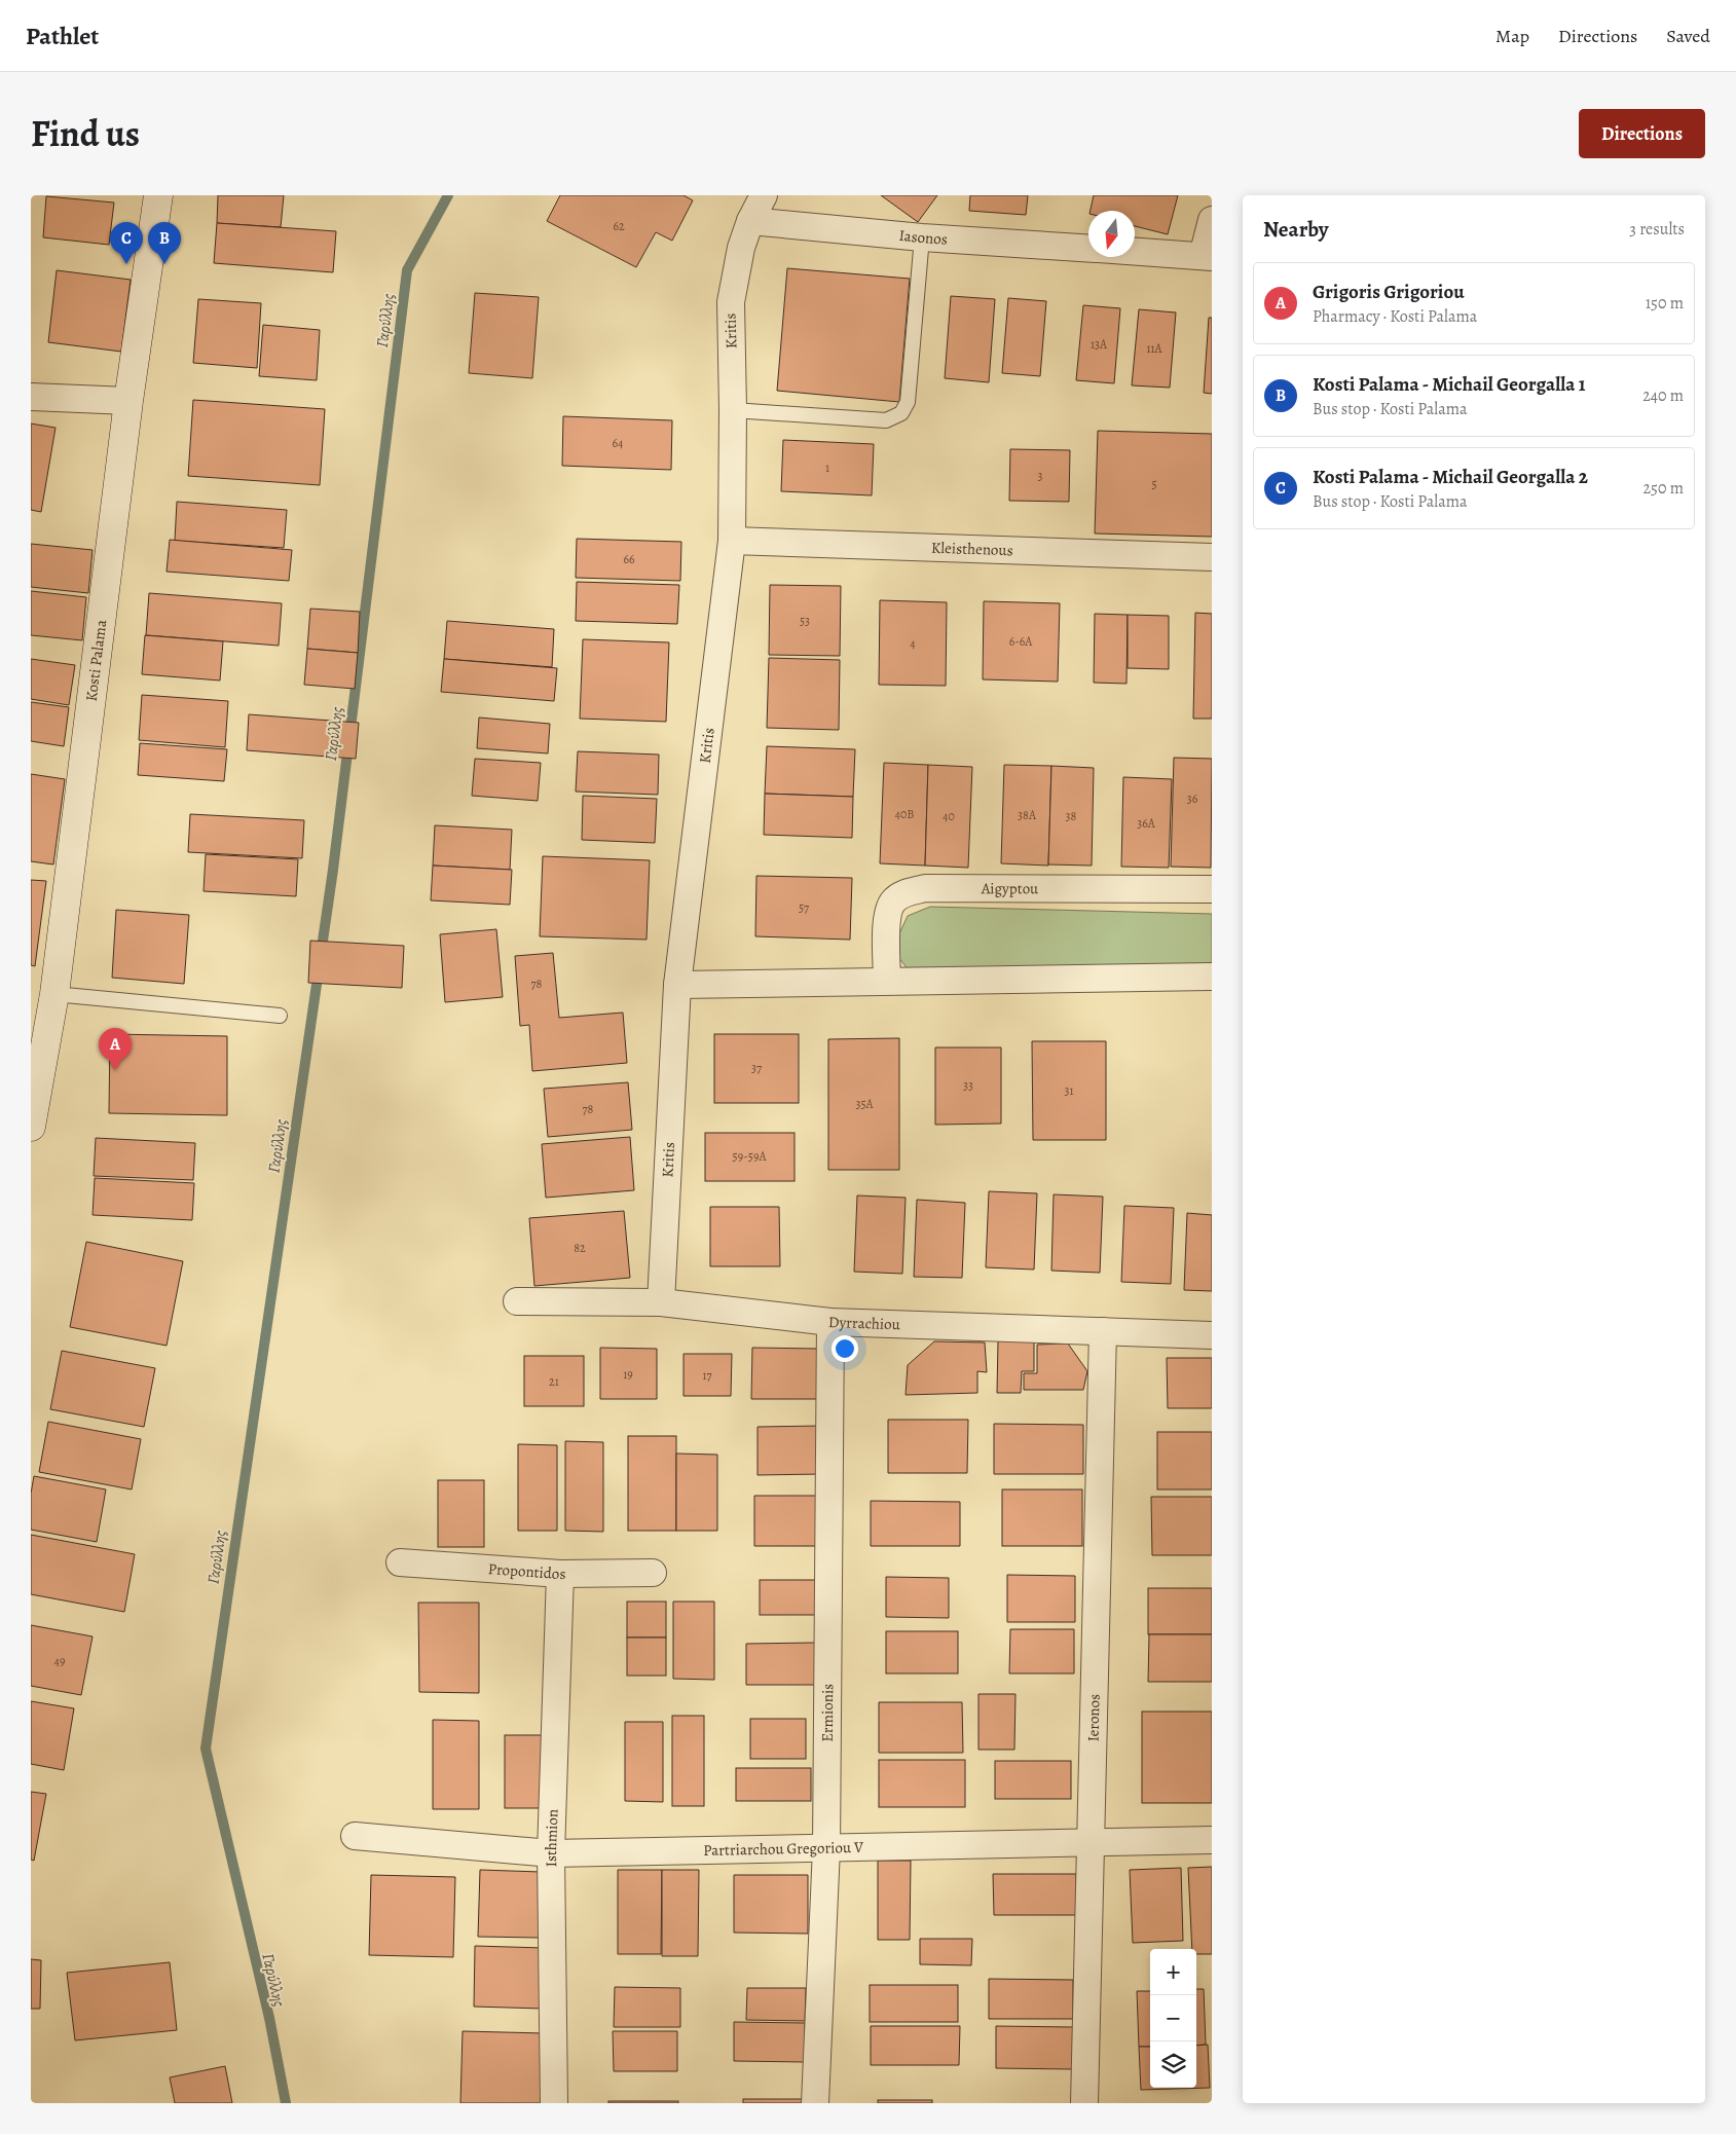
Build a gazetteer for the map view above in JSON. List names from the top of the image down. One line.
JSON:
{"streets":{"street":["Iasonos","Kritis","Kleisthenous","Kosti Palama","Aigyptou","Dyrrachiou","Propontidos","Ermionis","Ieronos","Isthmion","Partriarchou Gregoriou V"]},"crossings":[["Iasonos","Kritis"],["Kritis","Kleisthenous"],["Kritis","Dyrrachiou"],["Dyrrachiou","Ermionis"],["Dyrrachiou","Ieronos"],["Propontidos","Isthmion"],["Ermionis","Partriarchou Gregoriou V"],["Ieronos","Partriarchou Gregoriou V"],["Isthmion","Partriarchou Gregoriou V"]],"water":["Γαρύλλης"],"house_numbers":["62","13A","11A","64","1","3","5","66","53","6-6A","4","36","40B","38A","40","38","36A","57","78","37","33","31","35A","78","59-59A","82","19","17","21","49"],"north":"bottom","page":{"header":"Pathlet","nav":["Map","Directions","Saved"],"title":"Find us","buttons":"Directions","heading":["Nearby","3 results"],"pins":["B","C","A"],"list":[{"mark":"A","name":"Grigoris Grigoriou","note":"Pharmacy · Kosti Palama","value":"150 m"},{"mark":"B","name":"Kosti Palama - Michail Georgalla 1","note":"Bus stop · Kosti Palama","value":"240 m"},{"mark":"C","name":"Kosti Palama - Michail Georgalla 2","note":"Bus stop · Kosti Palama","value":"250 m"}],"map_buttons":["+","−"]}}
